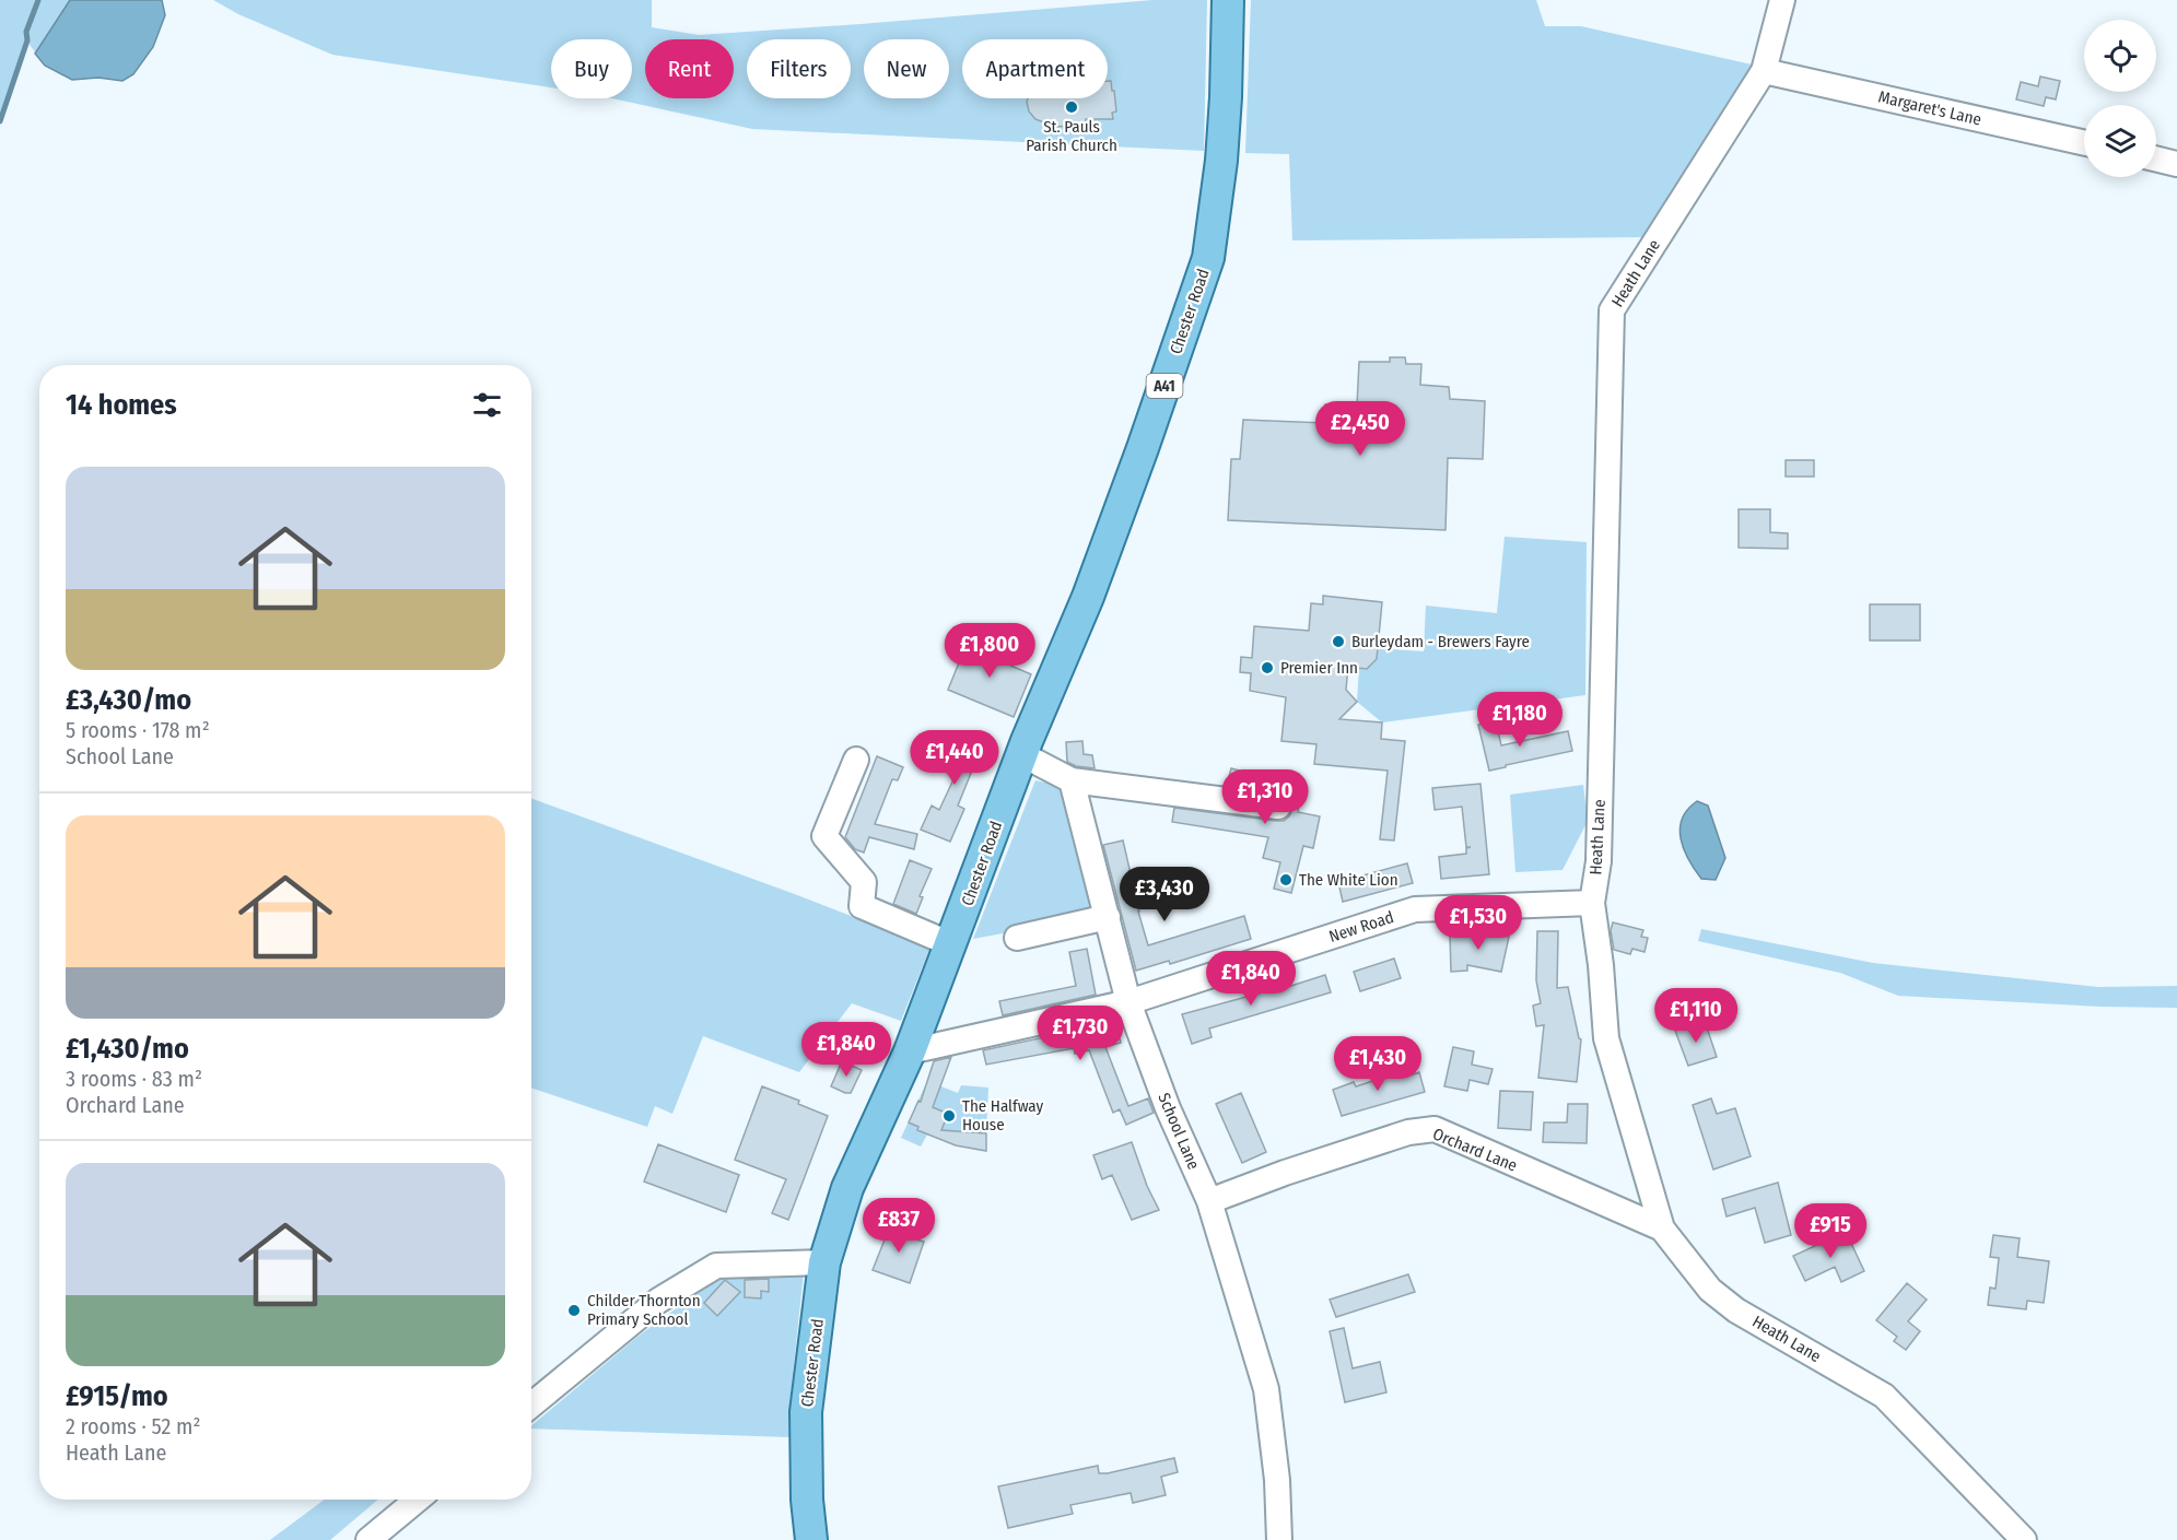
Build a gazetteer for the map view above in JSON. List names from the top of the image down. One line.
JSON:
{"streets":{"main road":["Chester Road","A41"],"street":["Margaret's Lane","Heath Lane","New Road","School Lane","Orchard Lane"]},"crossings":[["Margaret's Lane","Heath Lane"],["Heath Lane","New Road"],["Heath Lane","Orchard Lane"],["Chester Road","New Road"],["New Road","School Lane"],["School Lane","Orchard Lane"]],"places":["St. Pauls Parish Church","Burleydam - Brewers Fayre","Premier Inn","The White Lion","The Halfway House","Childer Thornton Primary School"],"page":{"chip":["Buy","Rent","Filters","New","Apartment"],"heading":"14 homes","price":["£2,450","£1,800","£1,180","£1,440","£1,310","£3,430","£1,530","£1,840","£1,110","£1,730","£1,840","£1,430","£837","£915"],"list":[{"name":"£3,430/mo","note":"5 rooms · 178 m² · School Lane"},{"name":"£1,430/mo","note":"3 rooms · 83 m² · Orchard Lane"},{"name":"£915/mo","note":"2 rooms · 52 m² · Heath Lane"}]}}
